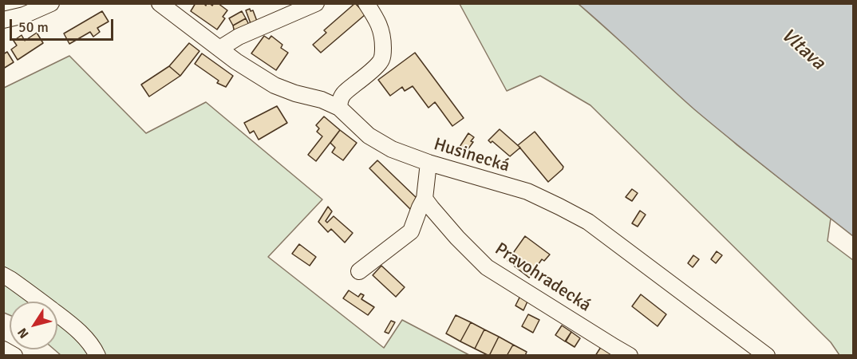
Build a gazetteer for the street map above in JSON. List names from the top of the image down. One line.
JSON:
{"streets":{"street":["Husinecká","Pravohradecká"]},"water":["Vltava"],"scale_bar":"50 m","north":"bottom left"}
